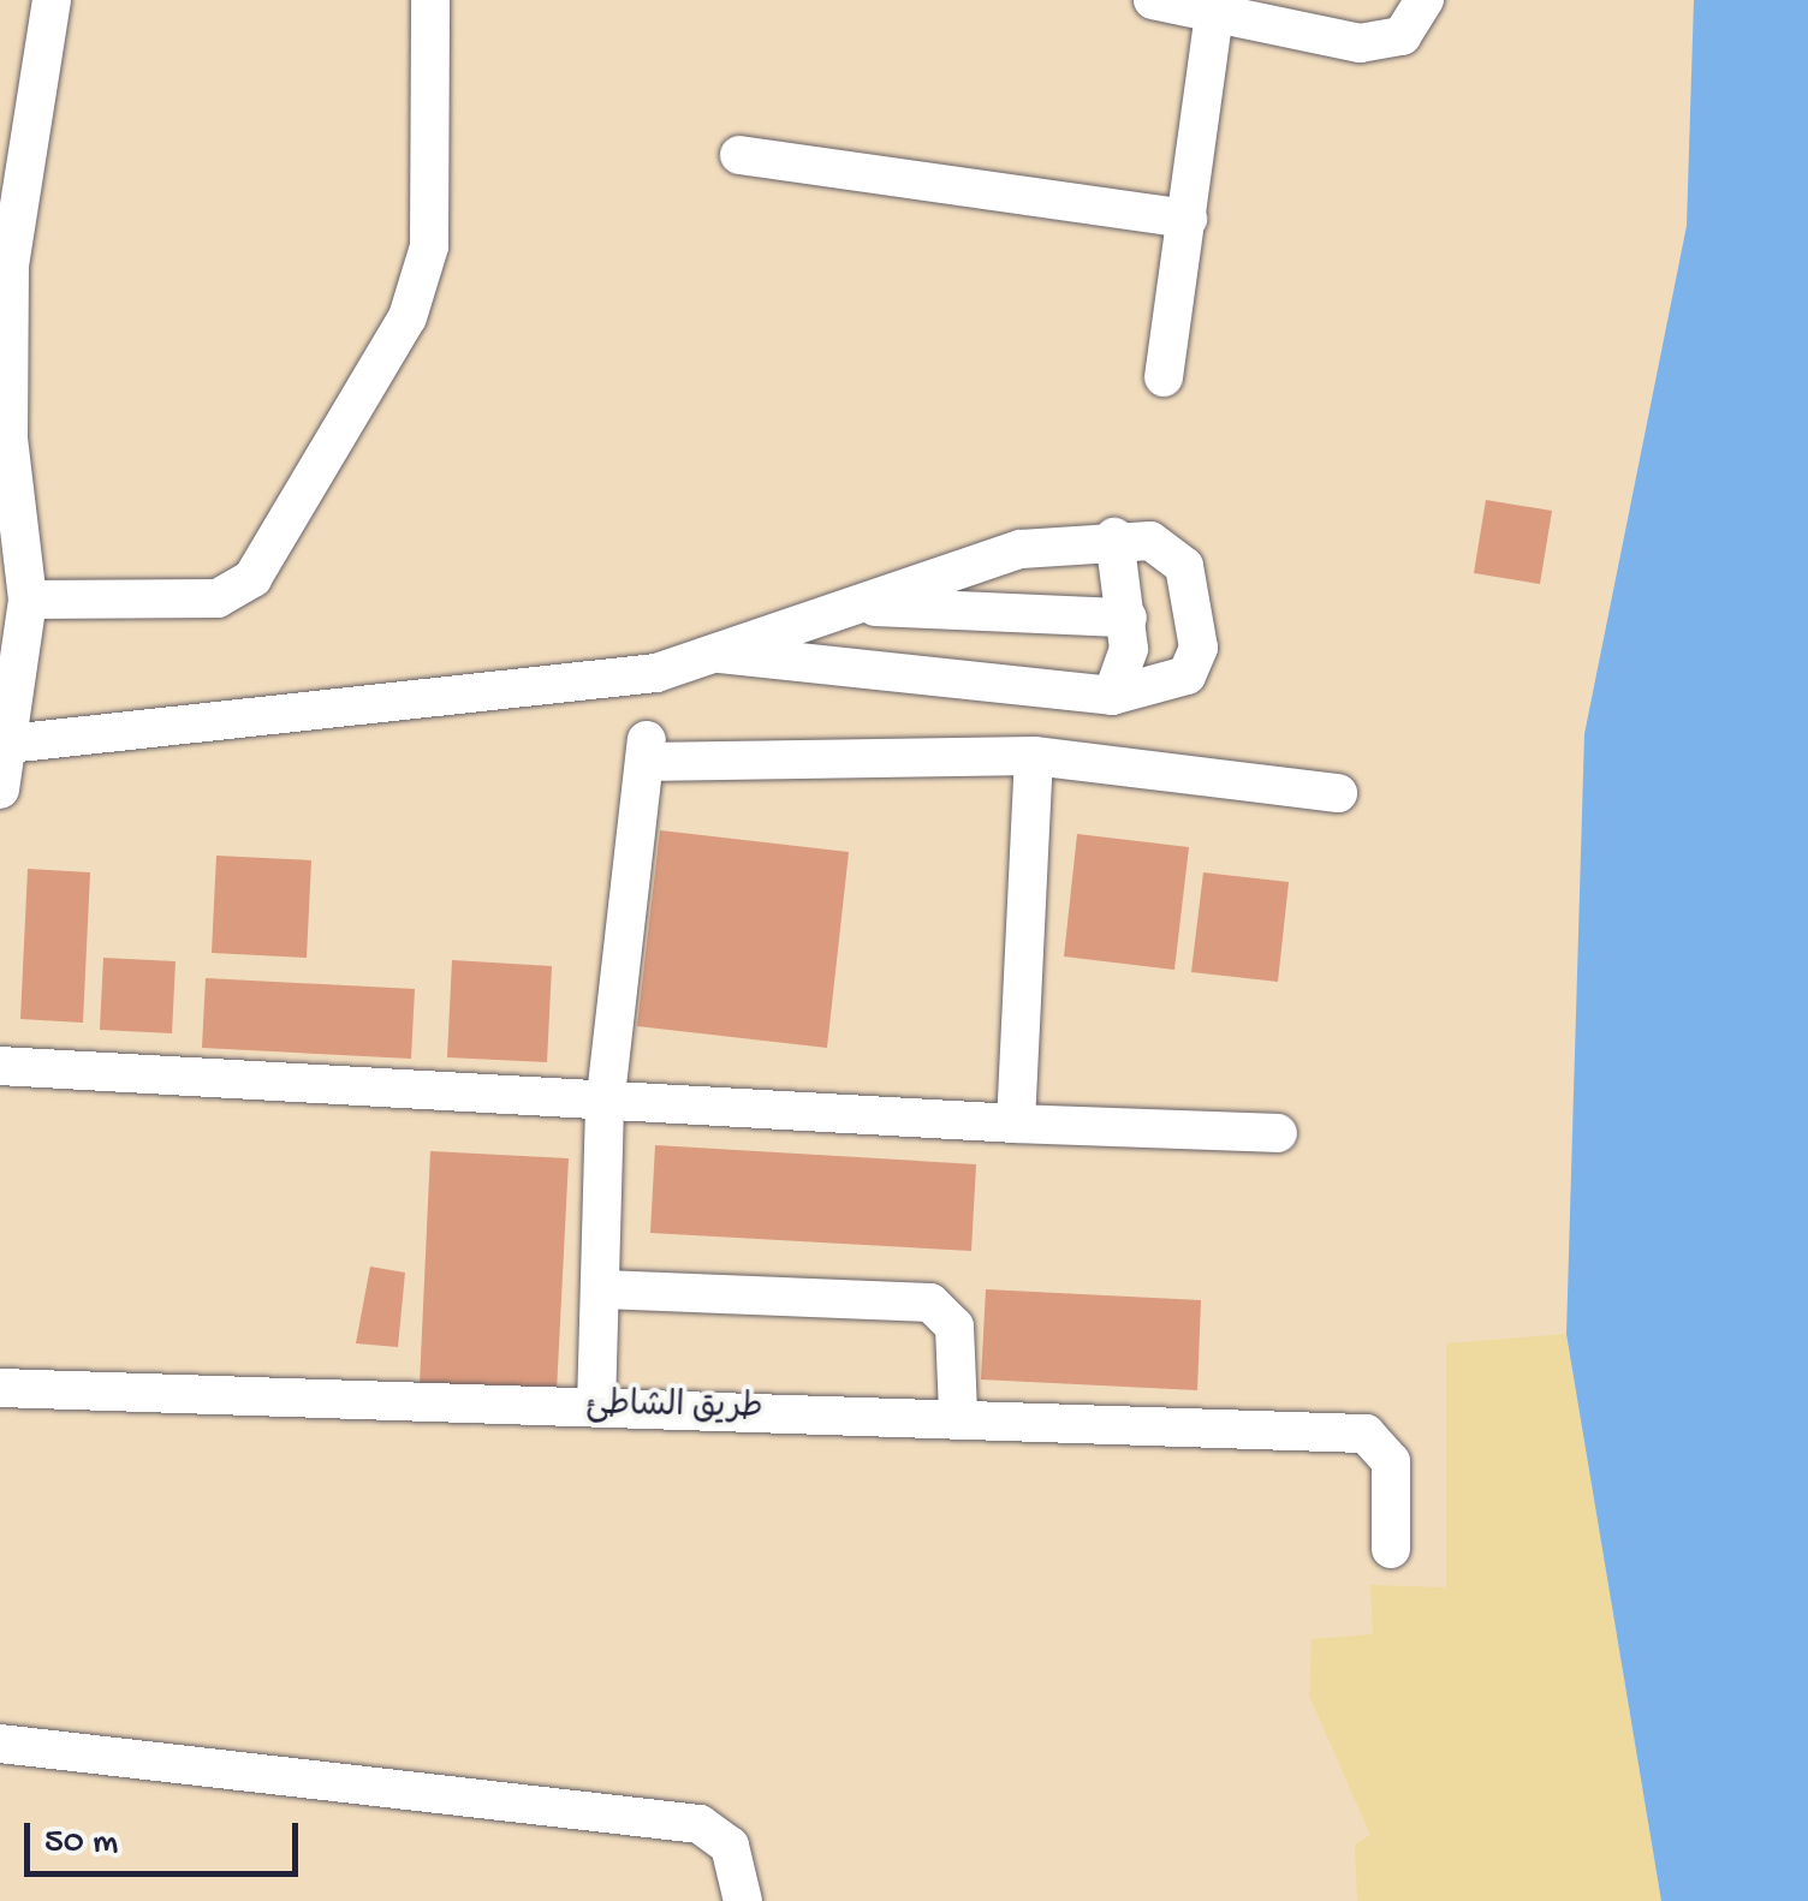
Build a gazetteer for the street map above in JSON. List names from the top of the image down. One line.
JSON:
{"streets":{"street":["طريق الشاطئ"]},"scale_bar":"50 m"}
